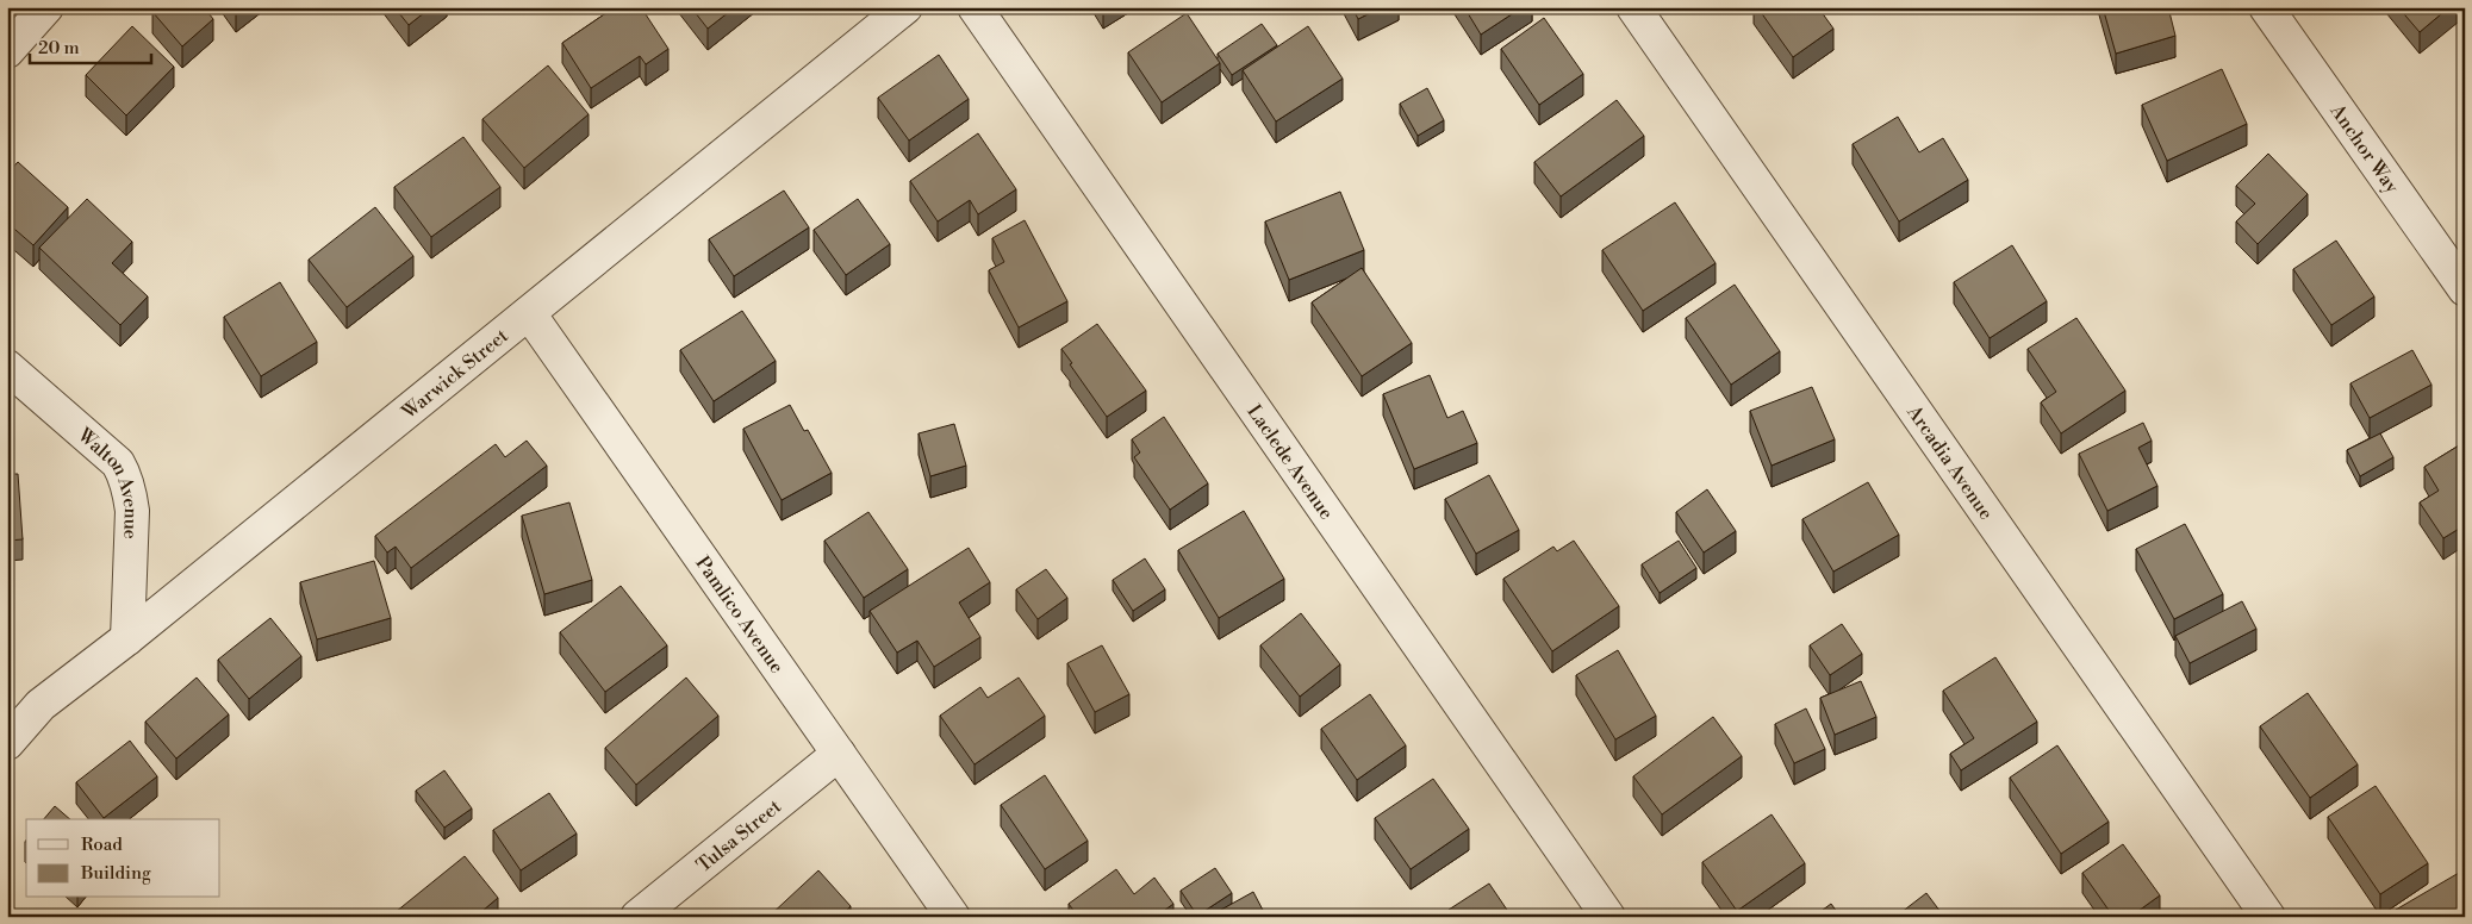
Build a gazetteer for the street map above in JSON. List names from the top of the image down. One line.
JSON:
{"streets":{"street":["Anchor Way","Warwick Street","Laclede Avenue","Arcadia Avenue","Walton Avenue","Pamlico Avenue","Tulsa Street"]},"crossings":[["Warwick Street","Walton Avenue"],["Warwick Street","Pamlico Avenue"],["Pamlico Avenue","Tulsa Street"]],"legend":["Road","Building"],"scale_bar":"20 m"}
